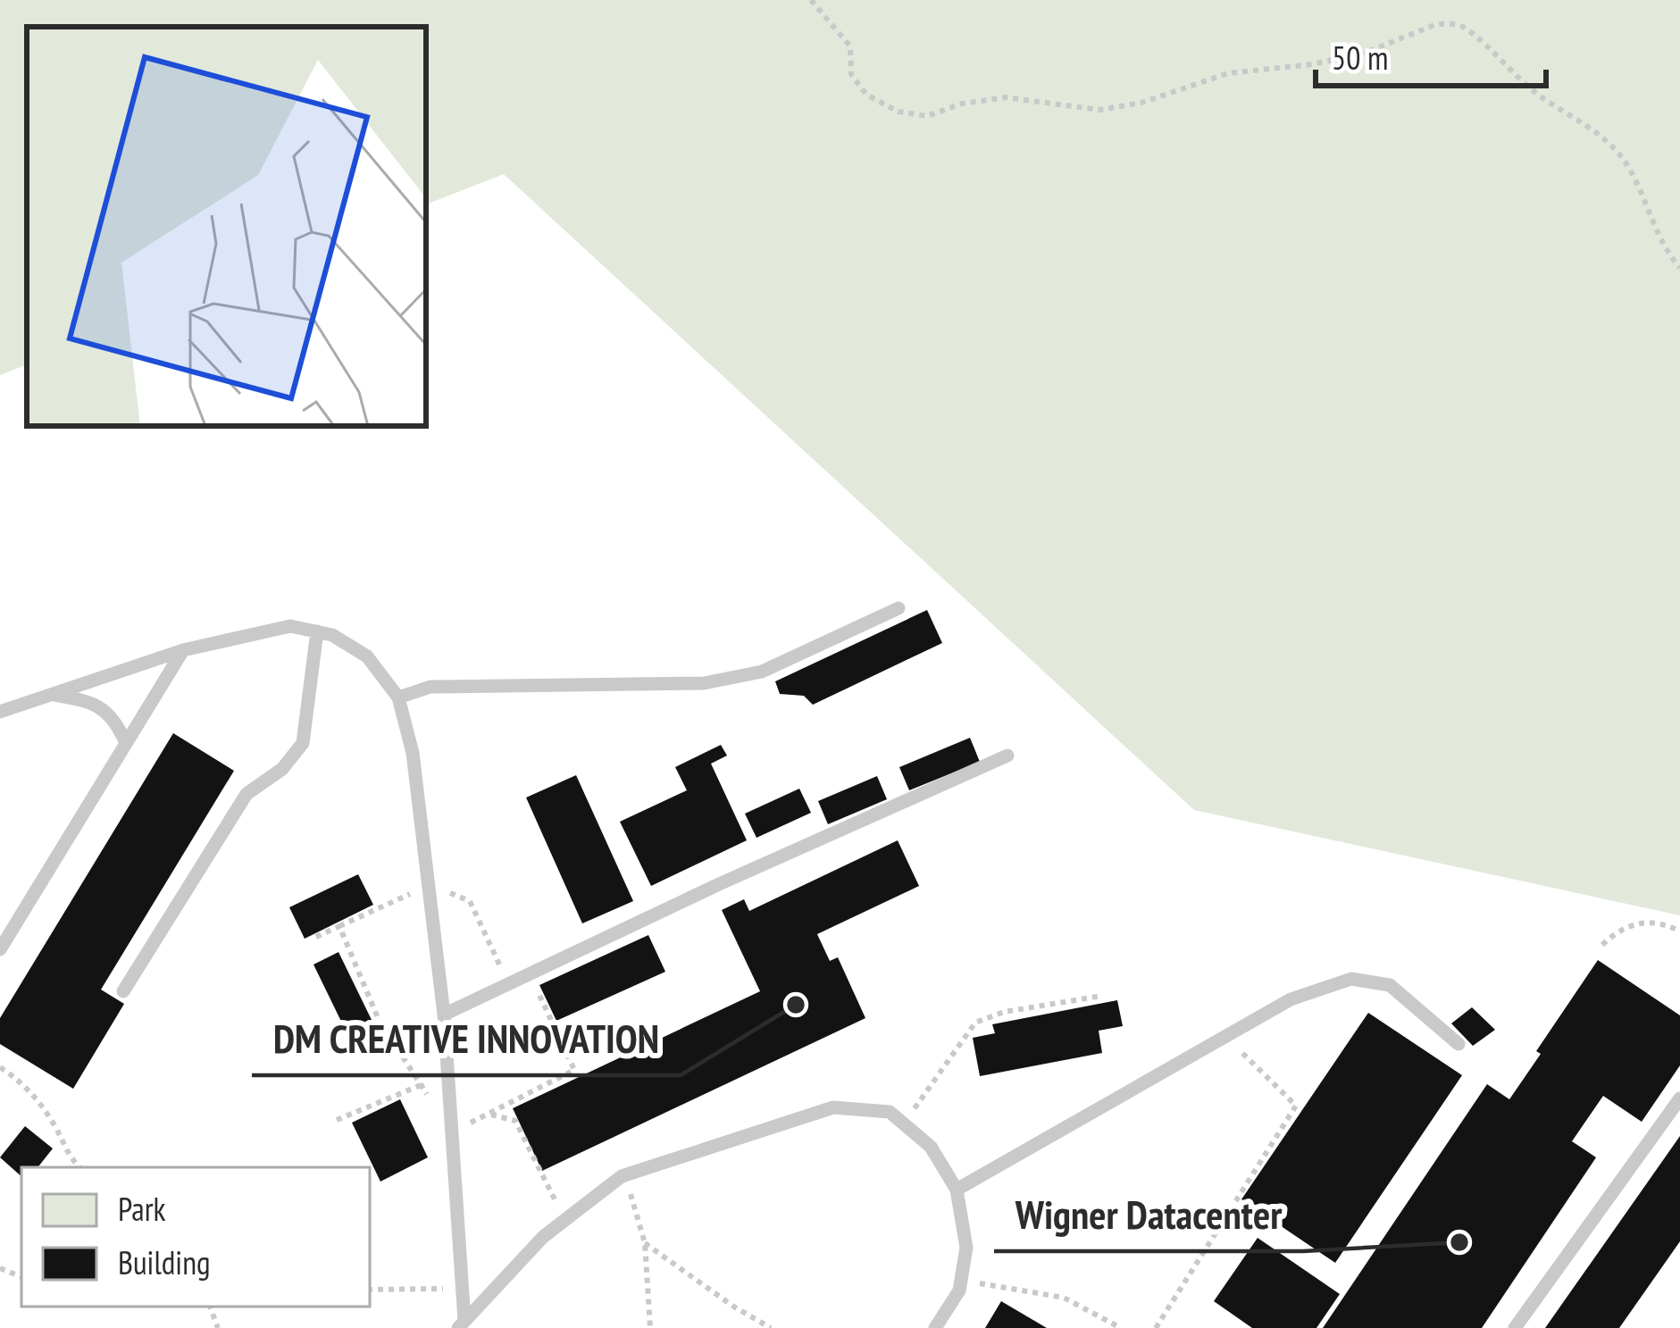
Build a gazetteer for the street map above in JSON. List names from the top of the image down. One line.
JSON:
{"places":["DM CREATIVE INNOVATION","Wigner Datacenter"],"legend":["Park","Building"],"scale_bar":"50 m"}
